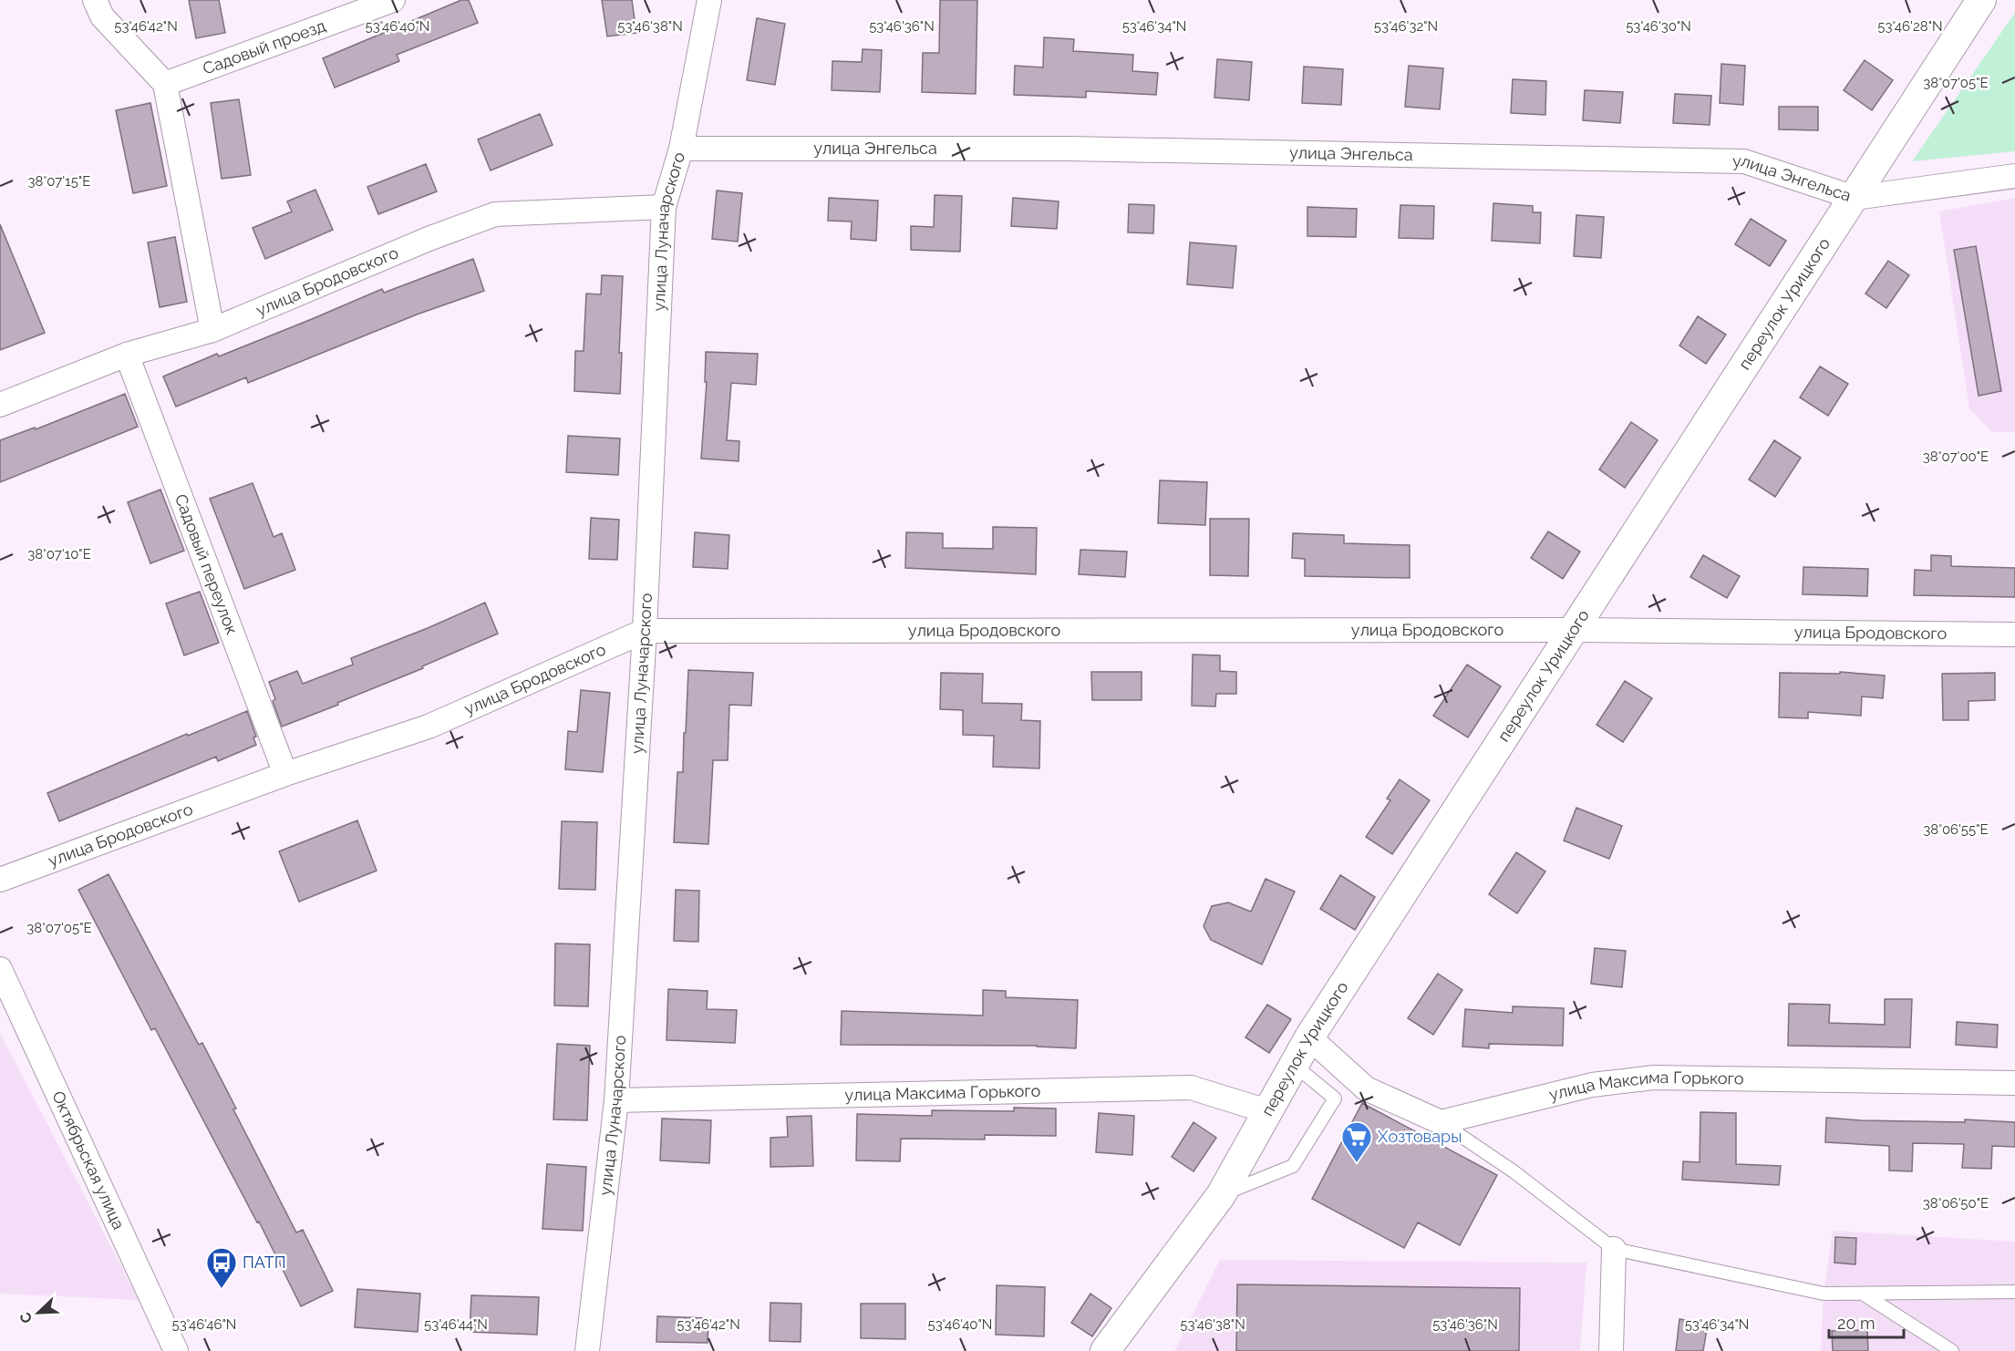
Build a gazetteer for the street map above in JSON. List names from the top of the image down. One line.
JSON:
{"streets":{"street":["Садовый проезд","улица Энгельса","улица Луначарского","улица Бродовского","переулок Урицкого","Садовый переулок","улица Максима Горького","Октябрьская улица"]},"crossings":[["улица Энгельса","улица Луначарского"],["улица Энгельса","переулок Урицкого"],["улица Луначарского","улица Бродовского"],["улица Луначарского","улица Максима Горького"],["улица Бродовского","переулок Урицкого"],["улица Бродовского","Садовый переулок"],["переулок Урицкого","улица Максима Горького"]],"places":{"supermarket":["Хозтовары"],"bus stop":["ПАТП"]},"scale_bar":"20 m","north":"bottom left","coordinates":["53°46'42\"N","53°46'40\"N","53°46'38\"N","53°46'36\"N","53°46'34\"N","53°46'32\"N","53°46'30\"N","53°46'28\"N","38°07'05\"E","38°07'15\"E","38°07'00\"E","38°07'10\"E","38°06'55\"E","38°06'50\"E","53°46'46\"N","53°46'44\"N"]}
